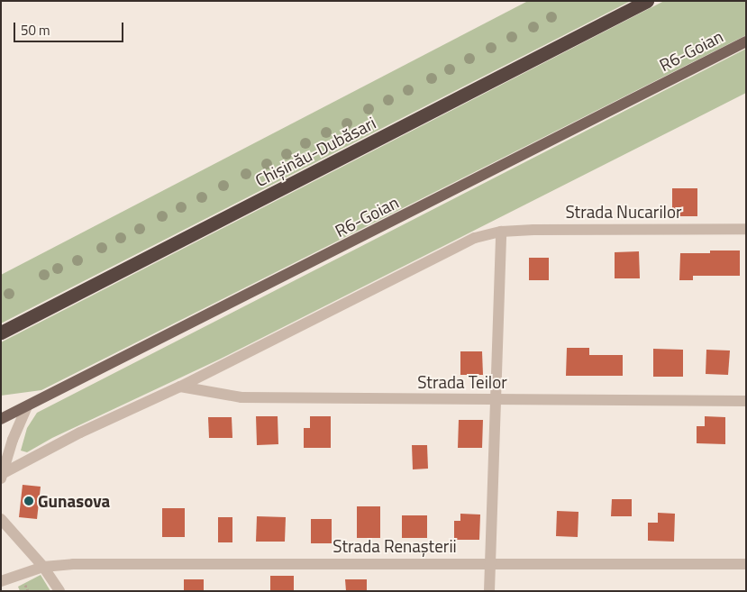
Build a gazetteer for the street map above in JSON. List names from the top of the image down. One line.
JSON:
{"streets":{"highway":["Chișinău-Dubăsari"],"main road":["R6-Goian"],"street":["Strada Nucarilor","Strada Teilor","Strada Renașterii"]},"crossings":[["Strada Nucarilor","Strada Teilor"]],"places":["Gunasova"],"scale_bar":"50 m"}
